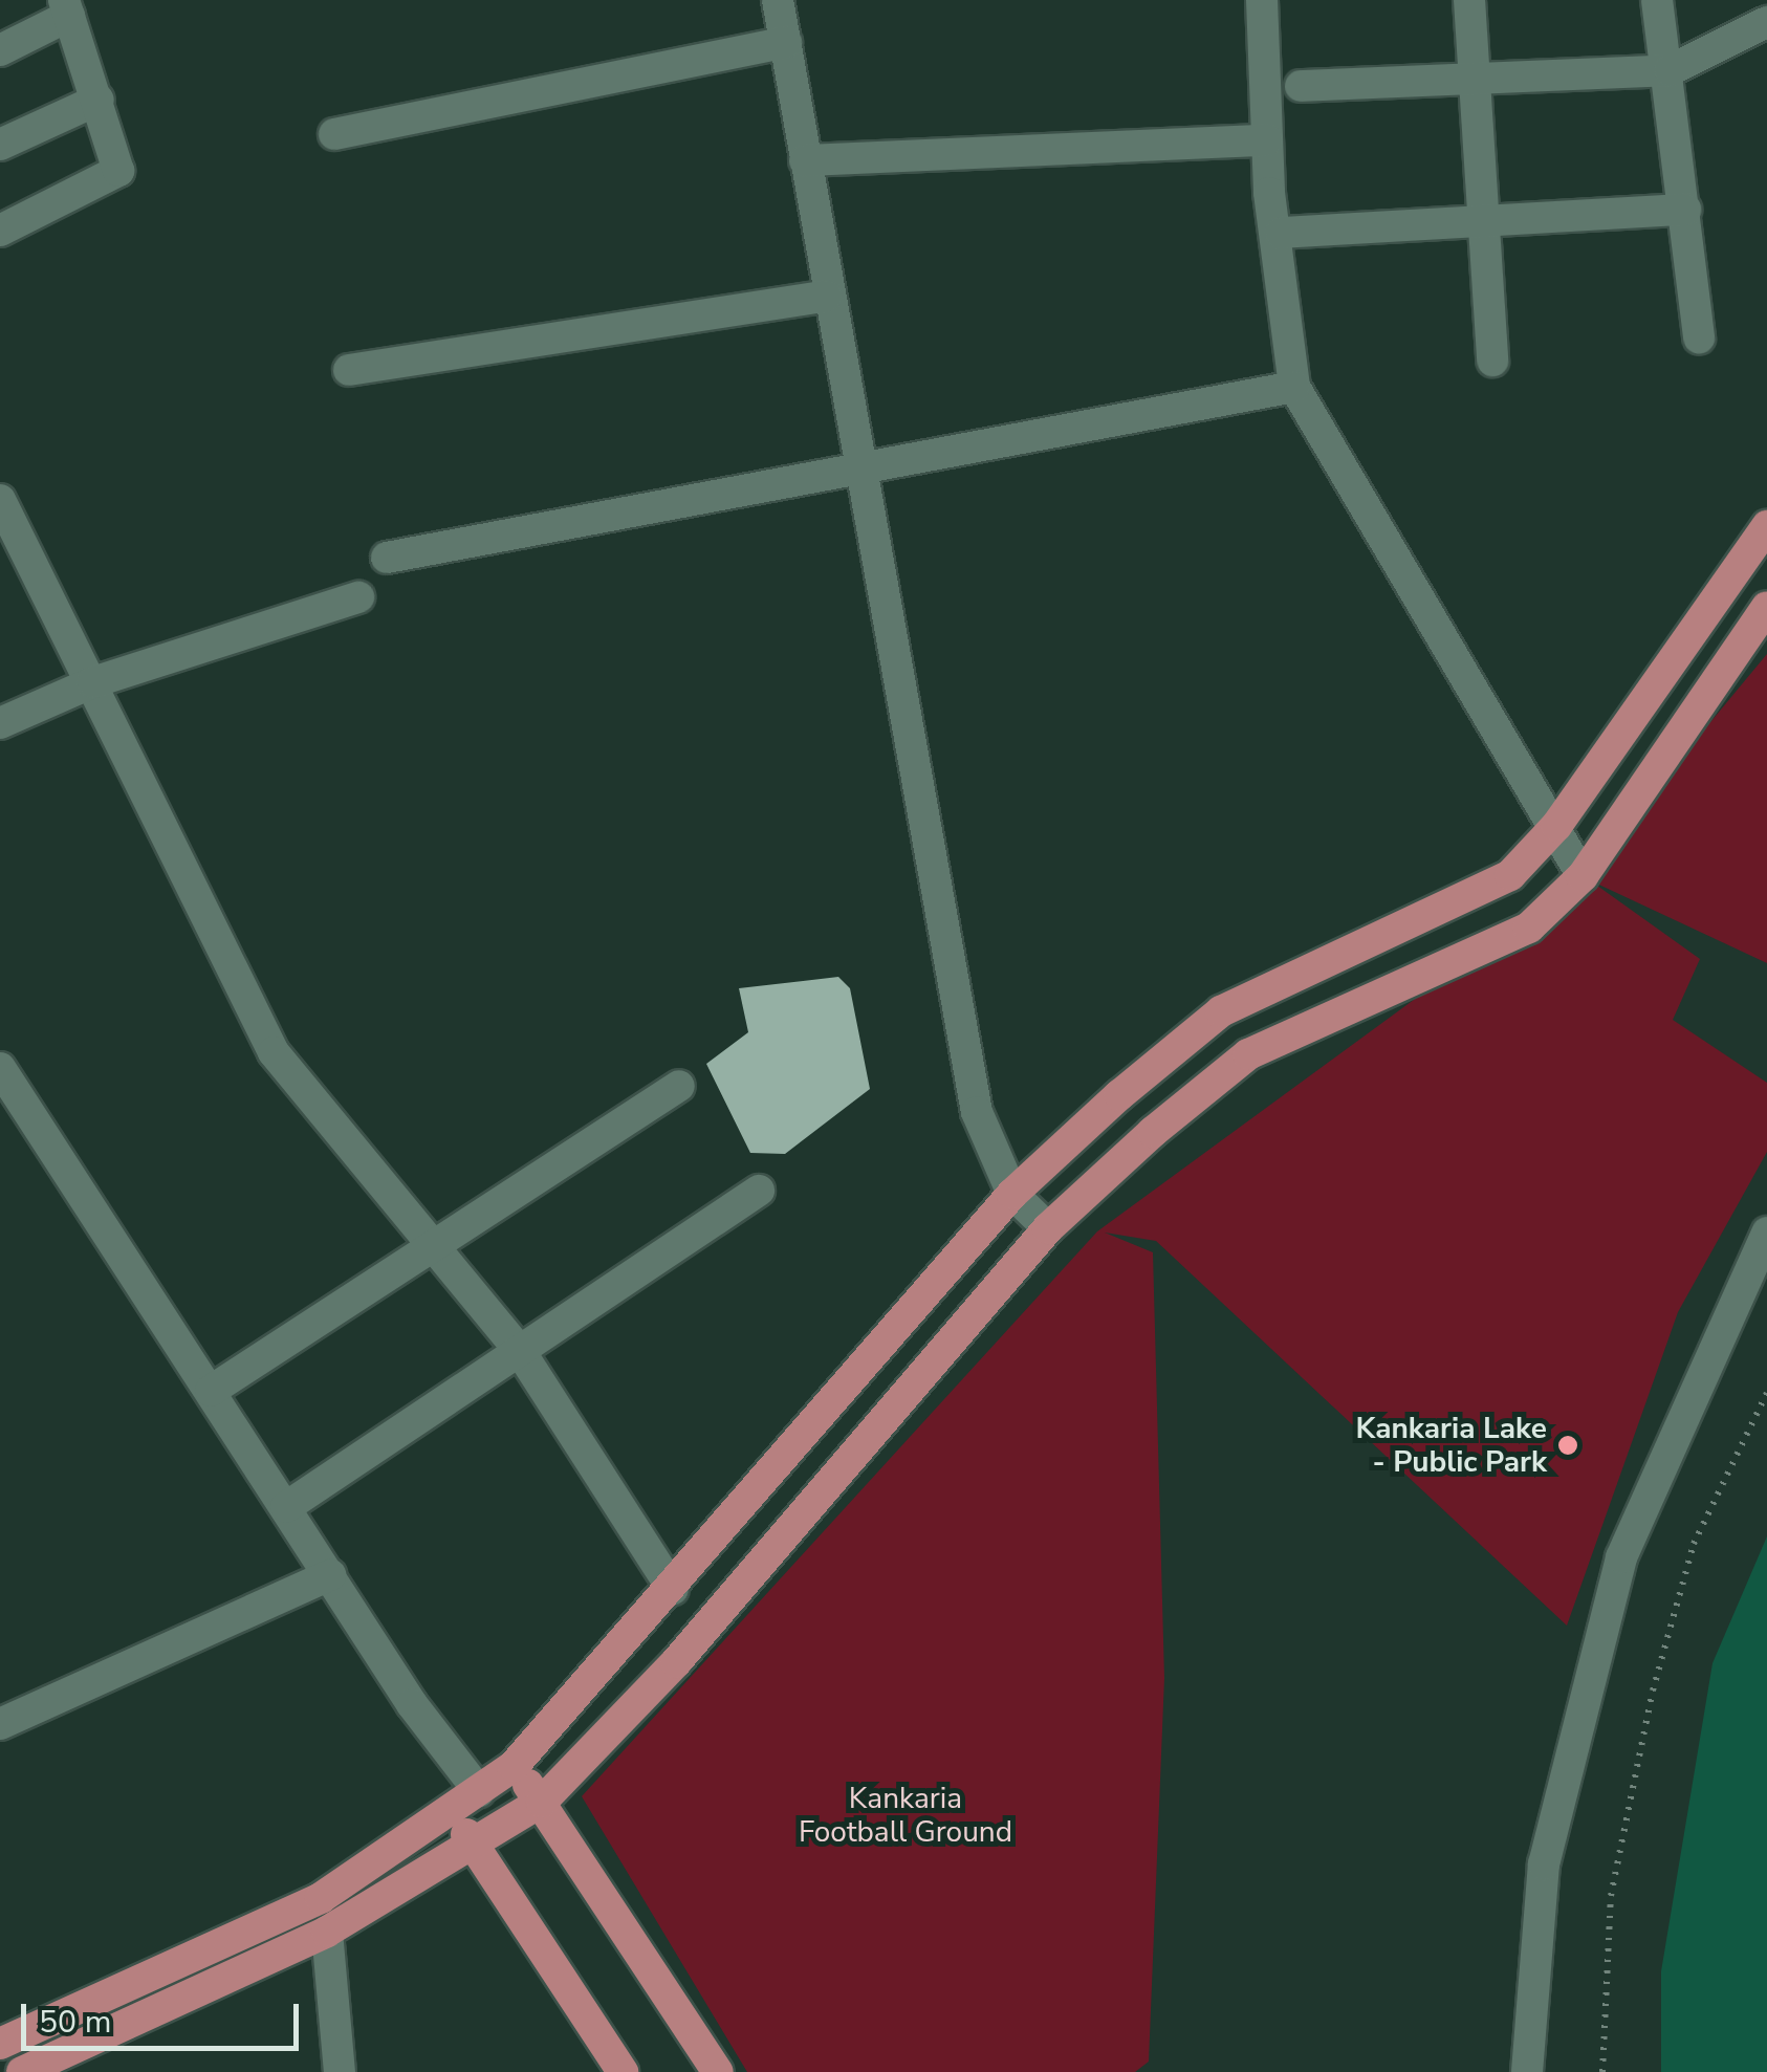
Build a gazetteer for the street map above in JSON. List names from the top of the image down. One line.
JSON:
{"parks":["Kankaria Football Ground"],"places":["Kankaria Lake - Public Park"],"scale_bar":"50 m"}
